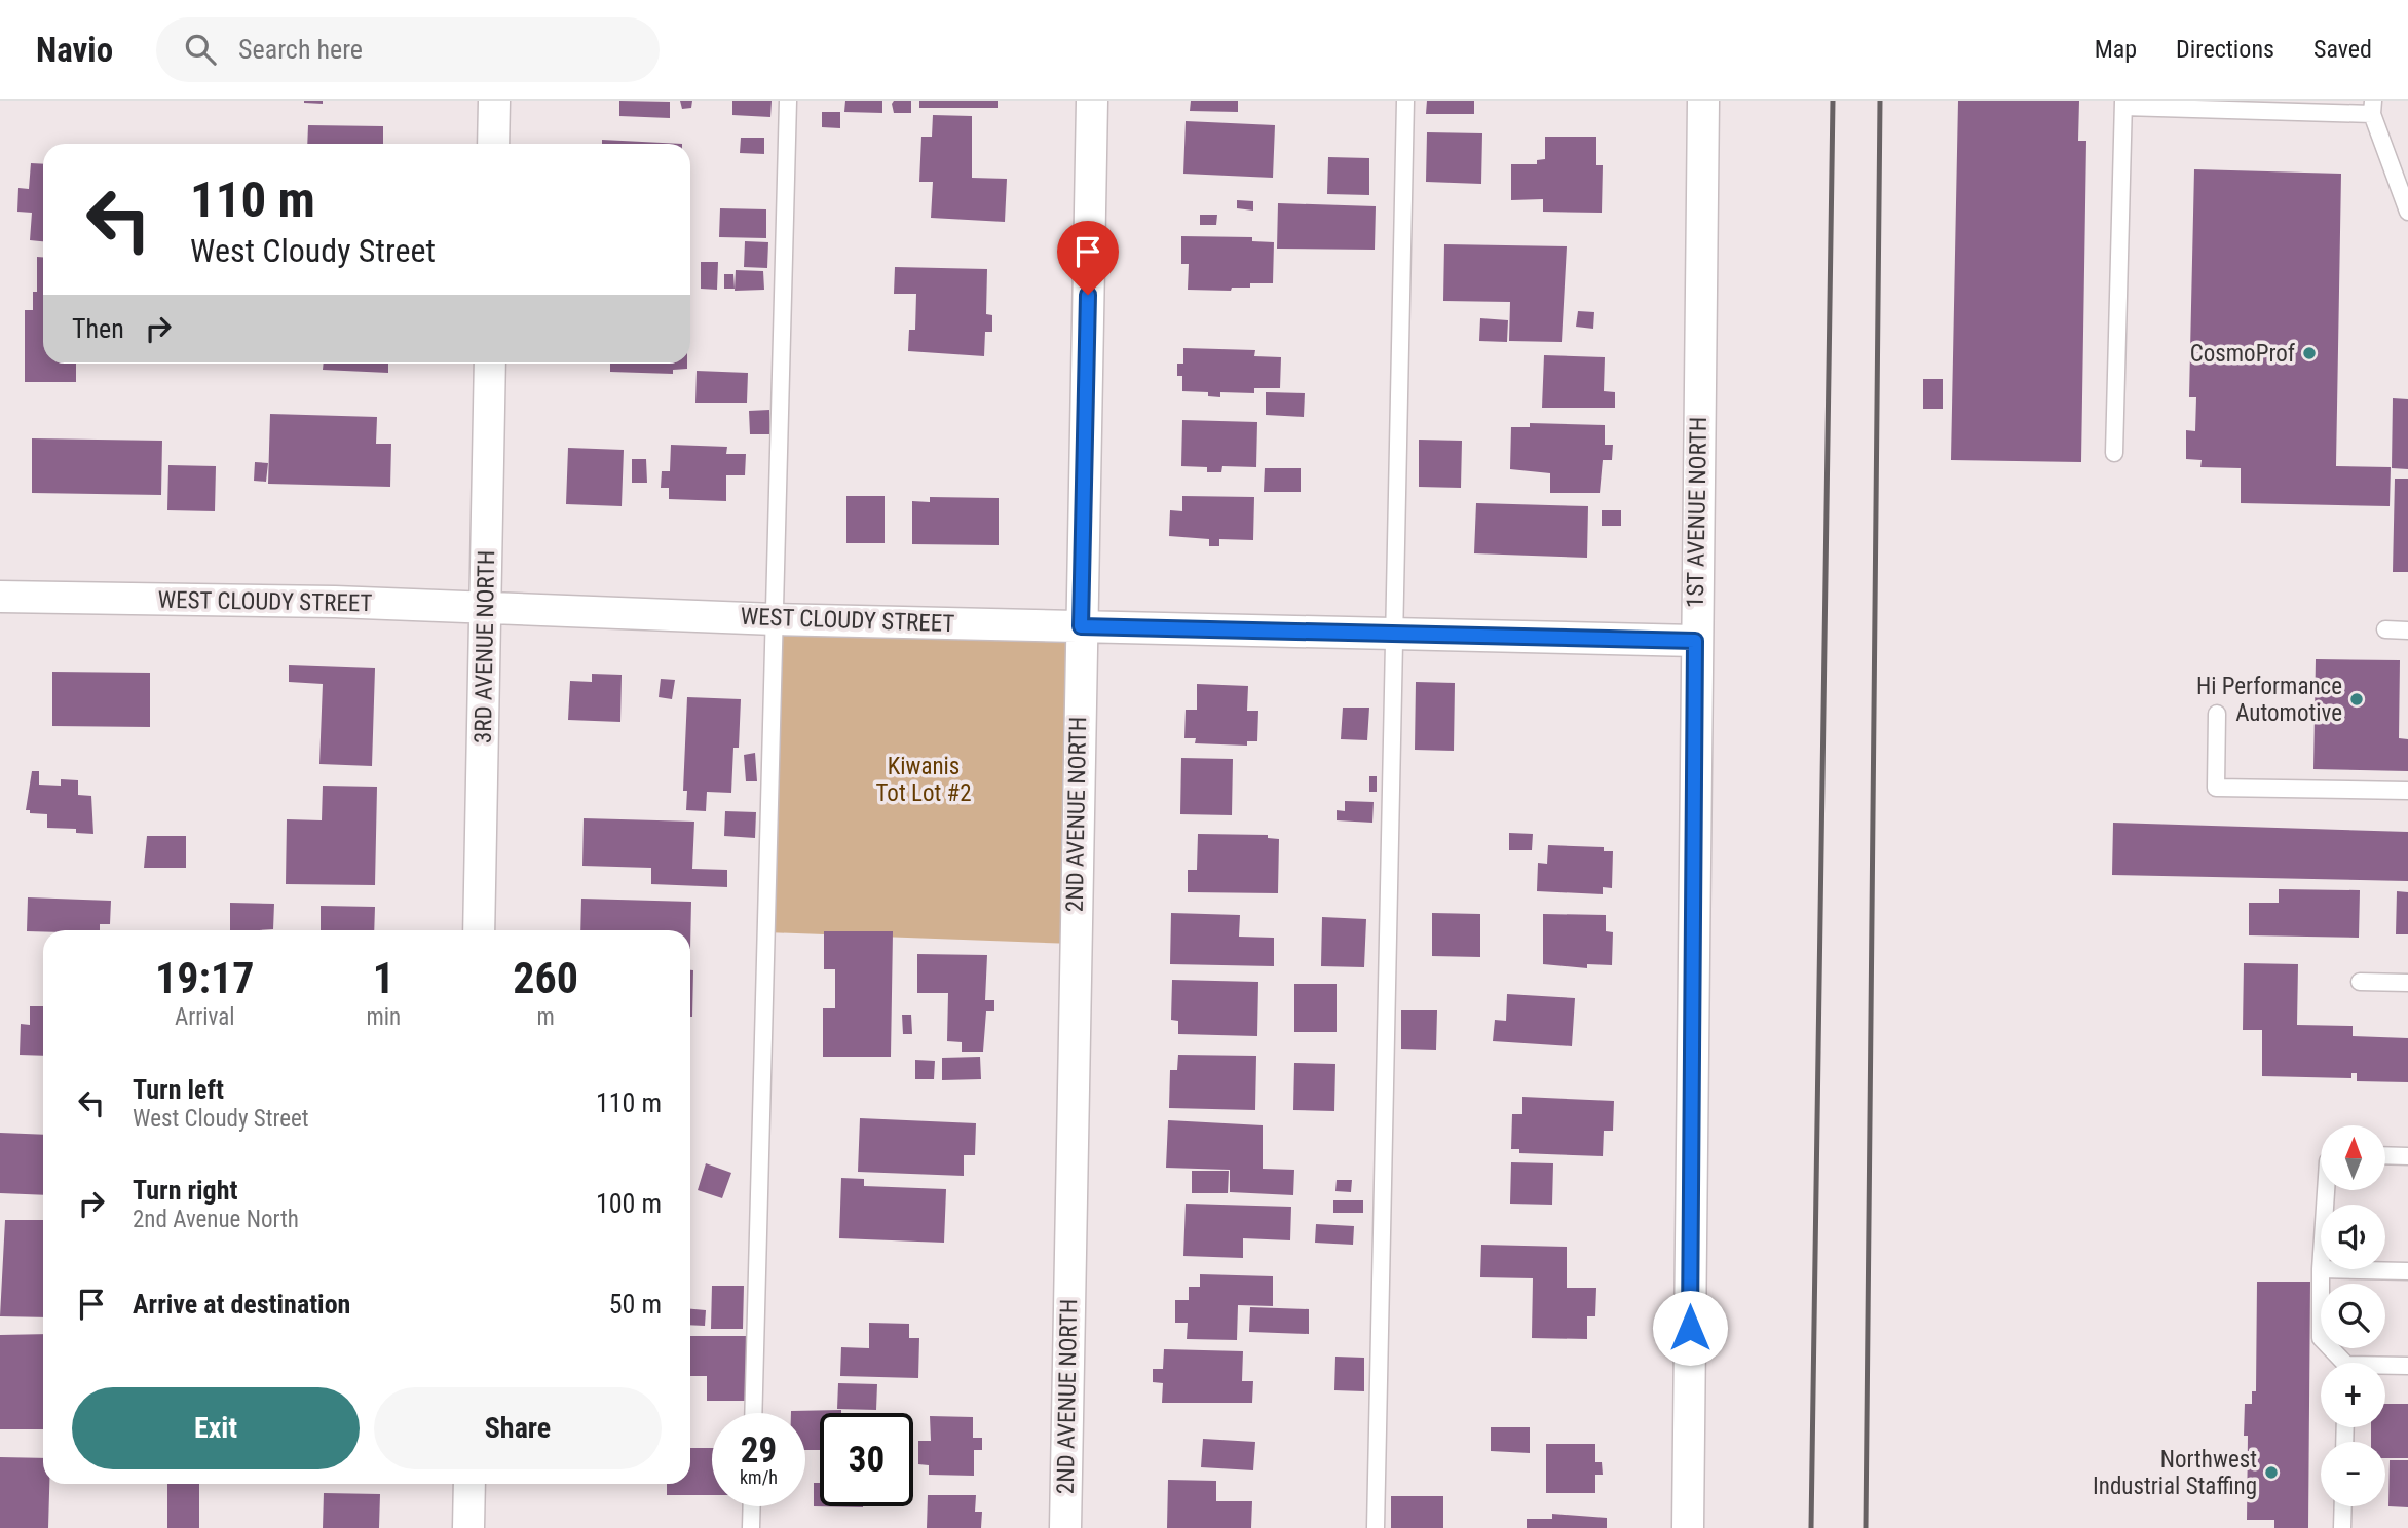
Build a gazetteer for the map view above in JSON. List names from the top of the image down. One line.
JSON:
{"streets":{"street":["1ST AVENUE NORTH","WEST CLOUDY STREET","3RD AVENUE NORTH","2ND AVENUE NORTH"]},"crossings":[["1ST AVENUE NORTH","WEST CLOUDY STREET"],["WEST CLOUDY STREET","3RD AVENUE NORTH"],["WEST CLOUDY STREET","2ND AVENUE NORTH"]],"parks":["Kiwanis Tot Lot #2"],"places":["CosmoProf","Hi Performance Automotive","Northwest Industrial Staffing"],"north":"top","page":{"header":"Navio","search":"Search here","nav":["Map","Directions","Saved"],"turn":["110 m","West Cloudy Street"],"then":"Then","eta":["19:17","Arrival","1","min","260","m"],"list":[{"name":"Turn left","note":"West Cloudy Street","value":"110 m"},{"name":"Turn right","note":"2nd Avenue North","value":"100 m"},{"name":"Arrive at destination","value":"50 m"}],"map_buttons":["+","−"],"buttons":["Exit","Share"],"speed":"29 km/h","limit":"30"}}
